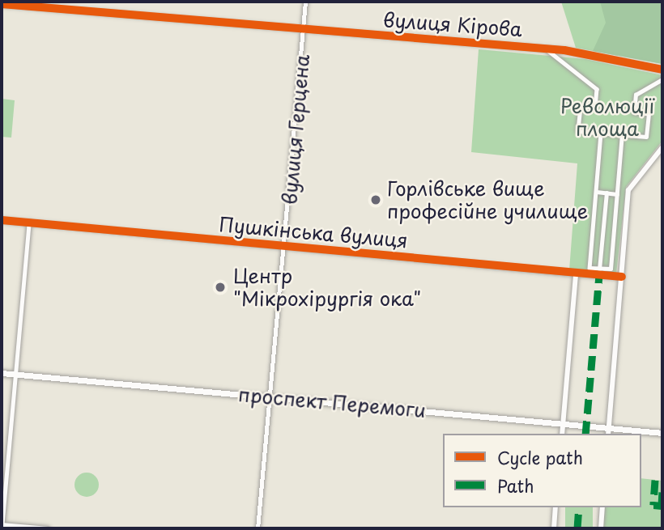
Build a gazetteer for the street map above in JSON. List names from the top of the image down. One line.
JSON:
{"streets":{"main road":["проспект Перемоги"],"street":["вулиця Кірова","вулиця Герцена","Пушкінська вулиця"]},"crossings":[["вулиця Кірова","вулиця Герцена"],["вулиця Герцена","Пушкінська вулиця"],["вулиця Герцена","проспект Перемоги"]],"parks":["Революції площа"],"places":["Горлівське вище професійне училище","Центр \"Мікрохірургія ока\""],"legend":["Cycle path","Path"]}
